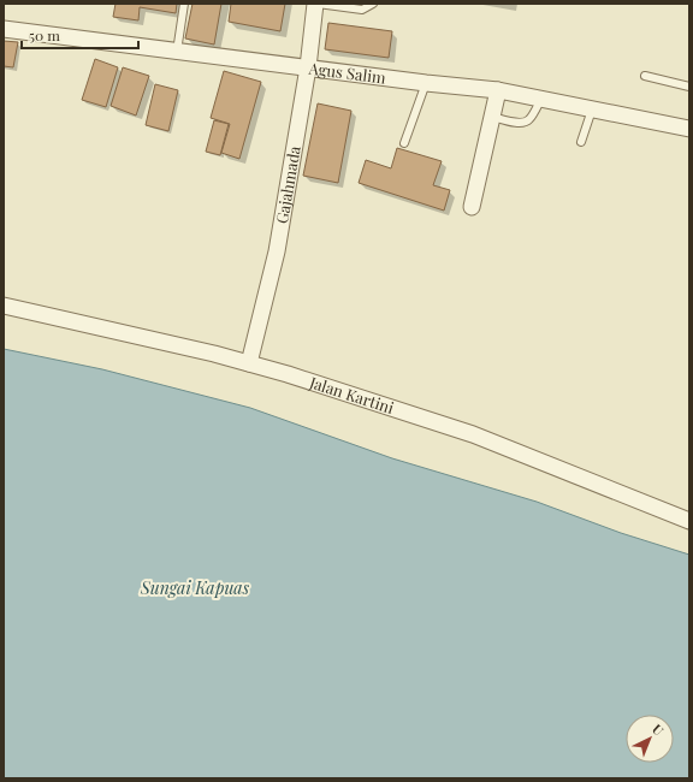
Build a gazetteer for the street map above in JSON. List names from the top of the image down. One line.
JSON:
{"streets":{"street":["Agus Salim","Gajahmada","Jalan Kartini"]},"crossings":[["Agus Salim","Gajahmada"],["Gajahmada","Jalan Kartini"]],"water":["Sungai Kapuas"],"scale_bar":"50 m","north":"top right"}
